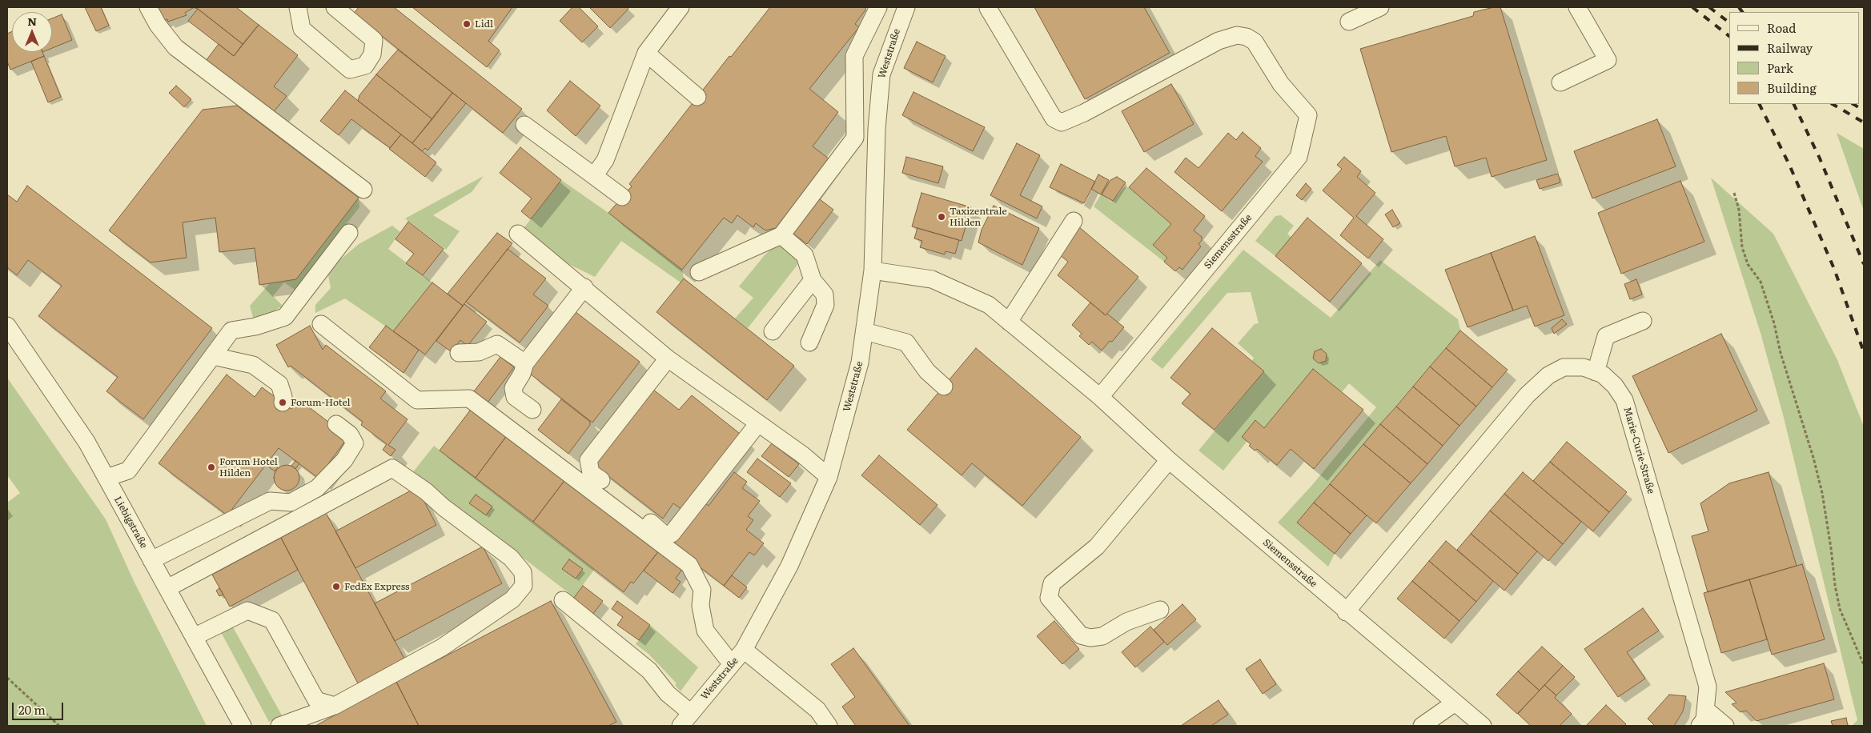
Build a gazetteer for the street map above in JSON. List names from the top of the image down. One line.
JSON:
{"streets":{"street":["Weststraße","Siemensstraße","Marie-Curie-Straße","Liebigstraße"]},"crossings":[["Weststraße","Siemensstraße"],["Siemensstraße","Marie-Curie-Straße"]],"places":["Lidl","Taxizentrale Hilden","Forum-Hotel","Forum Hotel Hilden","FedEx Express"],"legend":["Road","Railway","Park","Building"],"scale_bar":"20 m","north":"top"}
